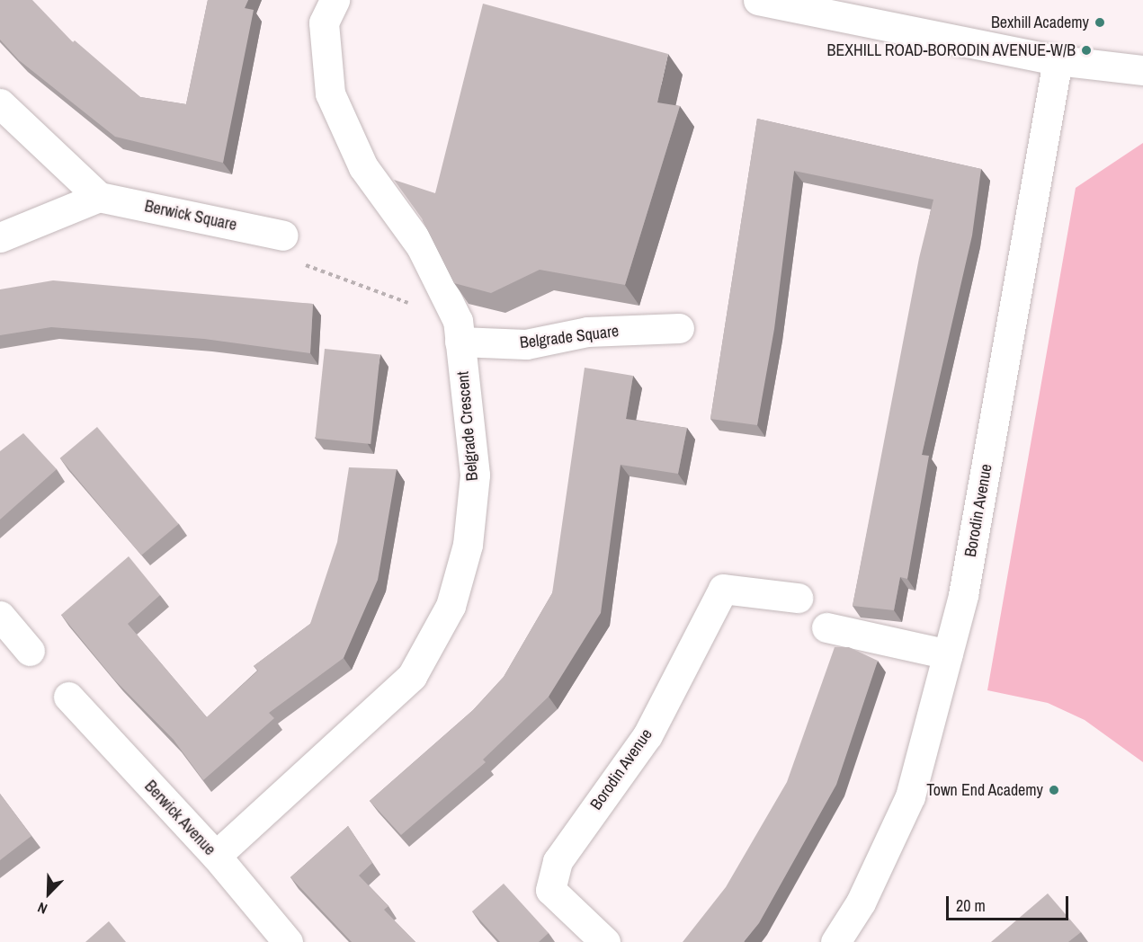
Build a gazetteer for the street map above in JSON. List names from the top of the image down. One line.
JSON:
{"streets":{"street":["Berwick Square","Belgrade Square","Belgrade Crescent","Borodin Avenue","Berwick Avenue"]},"crossings":[["Belgrade Square","Belgrade Crescent"],["Belgrade Crescent","Berwick Avenue"]],"places":["Bexhill Academy","BEXHILL ROAD-BORODIN AVENUE-W/B","Town End Academy"],"scale_bar":"20 m","north":"bottom left"}
